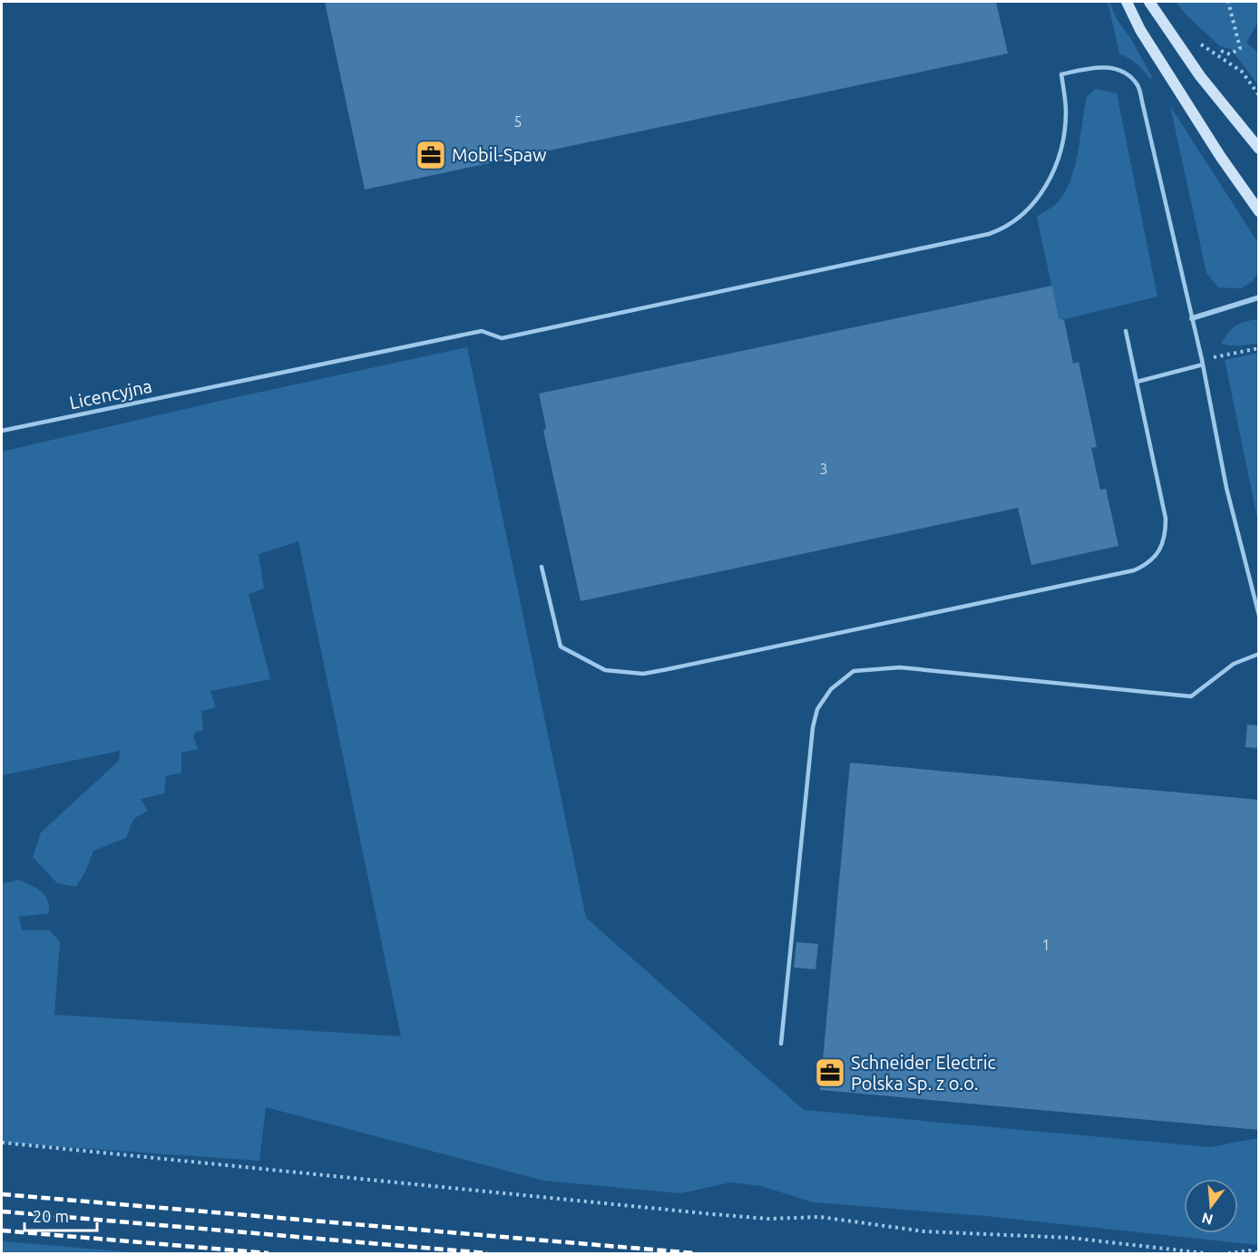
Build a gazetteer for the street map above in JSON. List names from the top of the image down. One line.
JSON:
{"streets":{"lane":["Licencyjna"]},"places":{"office":["Mobil-Spaw","Schneider Electric Polska Sp. z o.o."]},"house_numbers":["5","3","1"],"scale_bar":"20 m","north":"bottom"}
